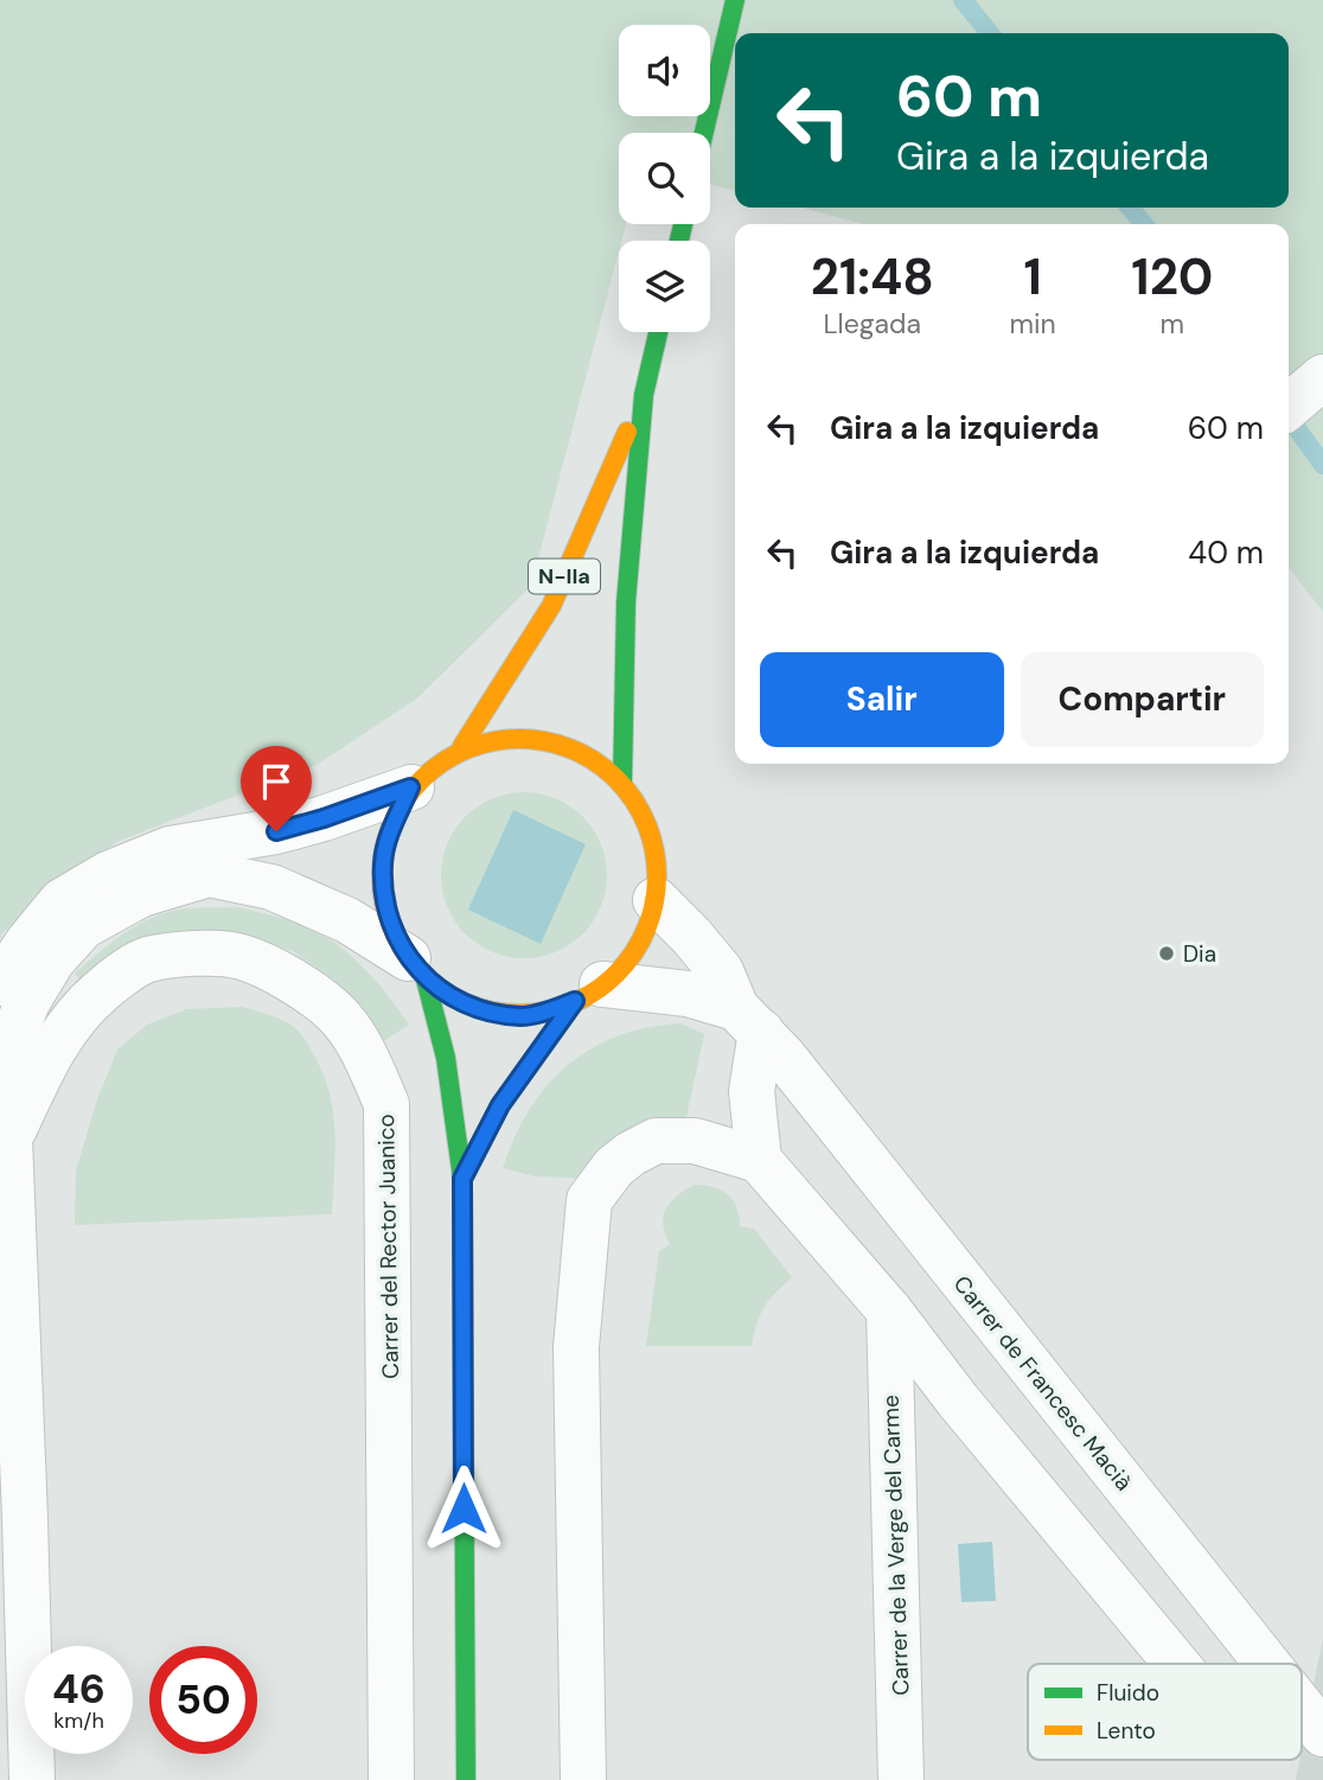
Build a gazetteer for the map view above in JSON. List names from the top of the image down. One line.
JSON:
{"streets":{"main road":["N-IIa"],"street":["Carrer del Rector Juanico","Carrer de Francesc Macià","Carrer de la Verge del Carme"]},"crossings":[["N-IIa","Carrer de Francesc Macià"]],"places":["Dia"],"legend":["Fluido","Lento"],"page":{"turn":["60 m","Gira a la izquierda"],"eta":["21:48","Llegada","1","min","120","m"],"list":[{"name":"Gira a la izquierda","value":"60 m"},{"name":"Gira a la izquierda","value":"40 m"}],"buttons":["Salir","Compartir"],"speed":"46 km/h","limit":"50"}}
